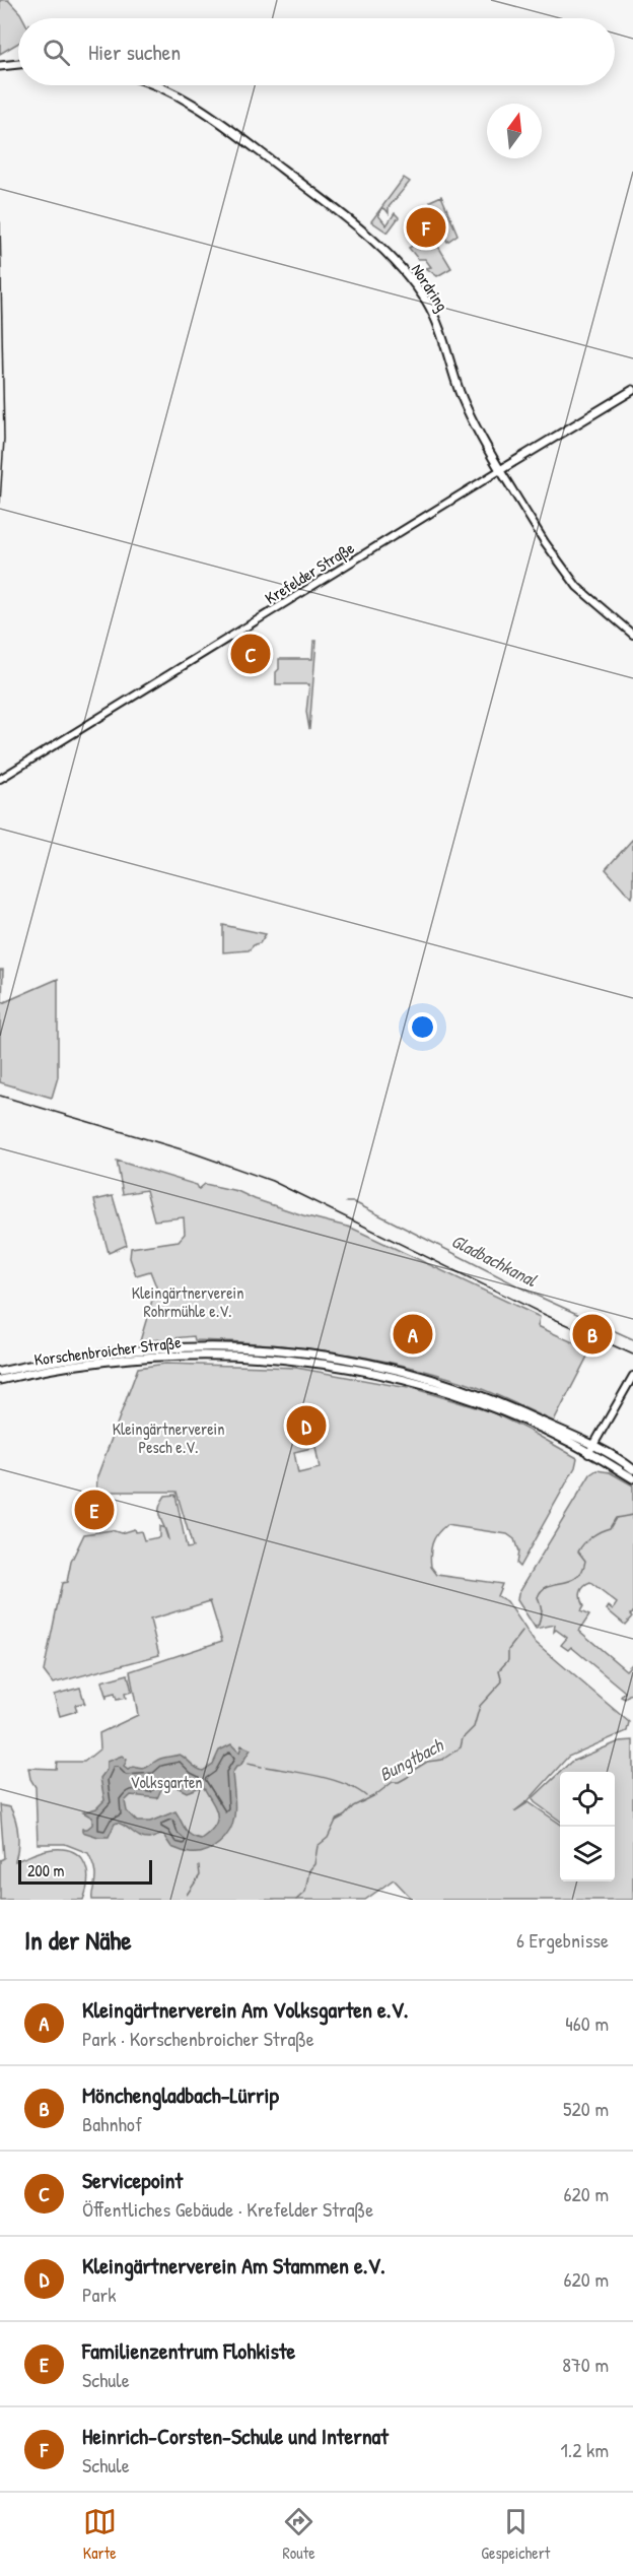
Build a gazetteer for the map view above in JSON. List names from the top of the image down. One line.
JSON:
{"streets":{"main road":["Nordring","Krefelder Straße","Korschenbroicher Straße"]},"crossings":[["Nordring","Krefelder Straße"]],"water":["Gladbachkanal","Bungtbach"],"parks":["Kleingärtnerverein Rohrmühle e.V.","Kleingärtnerverein Pesch e.V.","Volksgarten"],"scale_bar":"200 m","north":"top","page":{"search":"Hier suchen","pins":["F","C","A","B","D","E"],"scale":"200 m","heading":["In der Nähe","6 Ergebnisse"],"list":[{"mark":"A","name":"Kleingärtnerverein Am Volksgarten e.V.","note":"Park · Korschenbroicher Straße","value":"460 m"},{"mark":"B","name":"Mönchengladbach-Lürrip","note":"Bahnhof","value":"520 m"},{"mark":"C","name":"Servicepoint","note":"Öffentliches Gebäude · Krefelder Straße","value":"620 m"},{"mark":"D","name":"Kleingärtnerverein Am Stammen e.V.","note":"Park","value":"620 m"},{"mark":"E","name":"Familienzentrum Flohkiste","note":"Schule","value":"870 m"},{"mark":"F","name":"Heinrich-Corsten-Schule und Internat","note":"Schule","value":"1.2 km"}],"nav":["Karte","Route","Gespeichert"]}}
